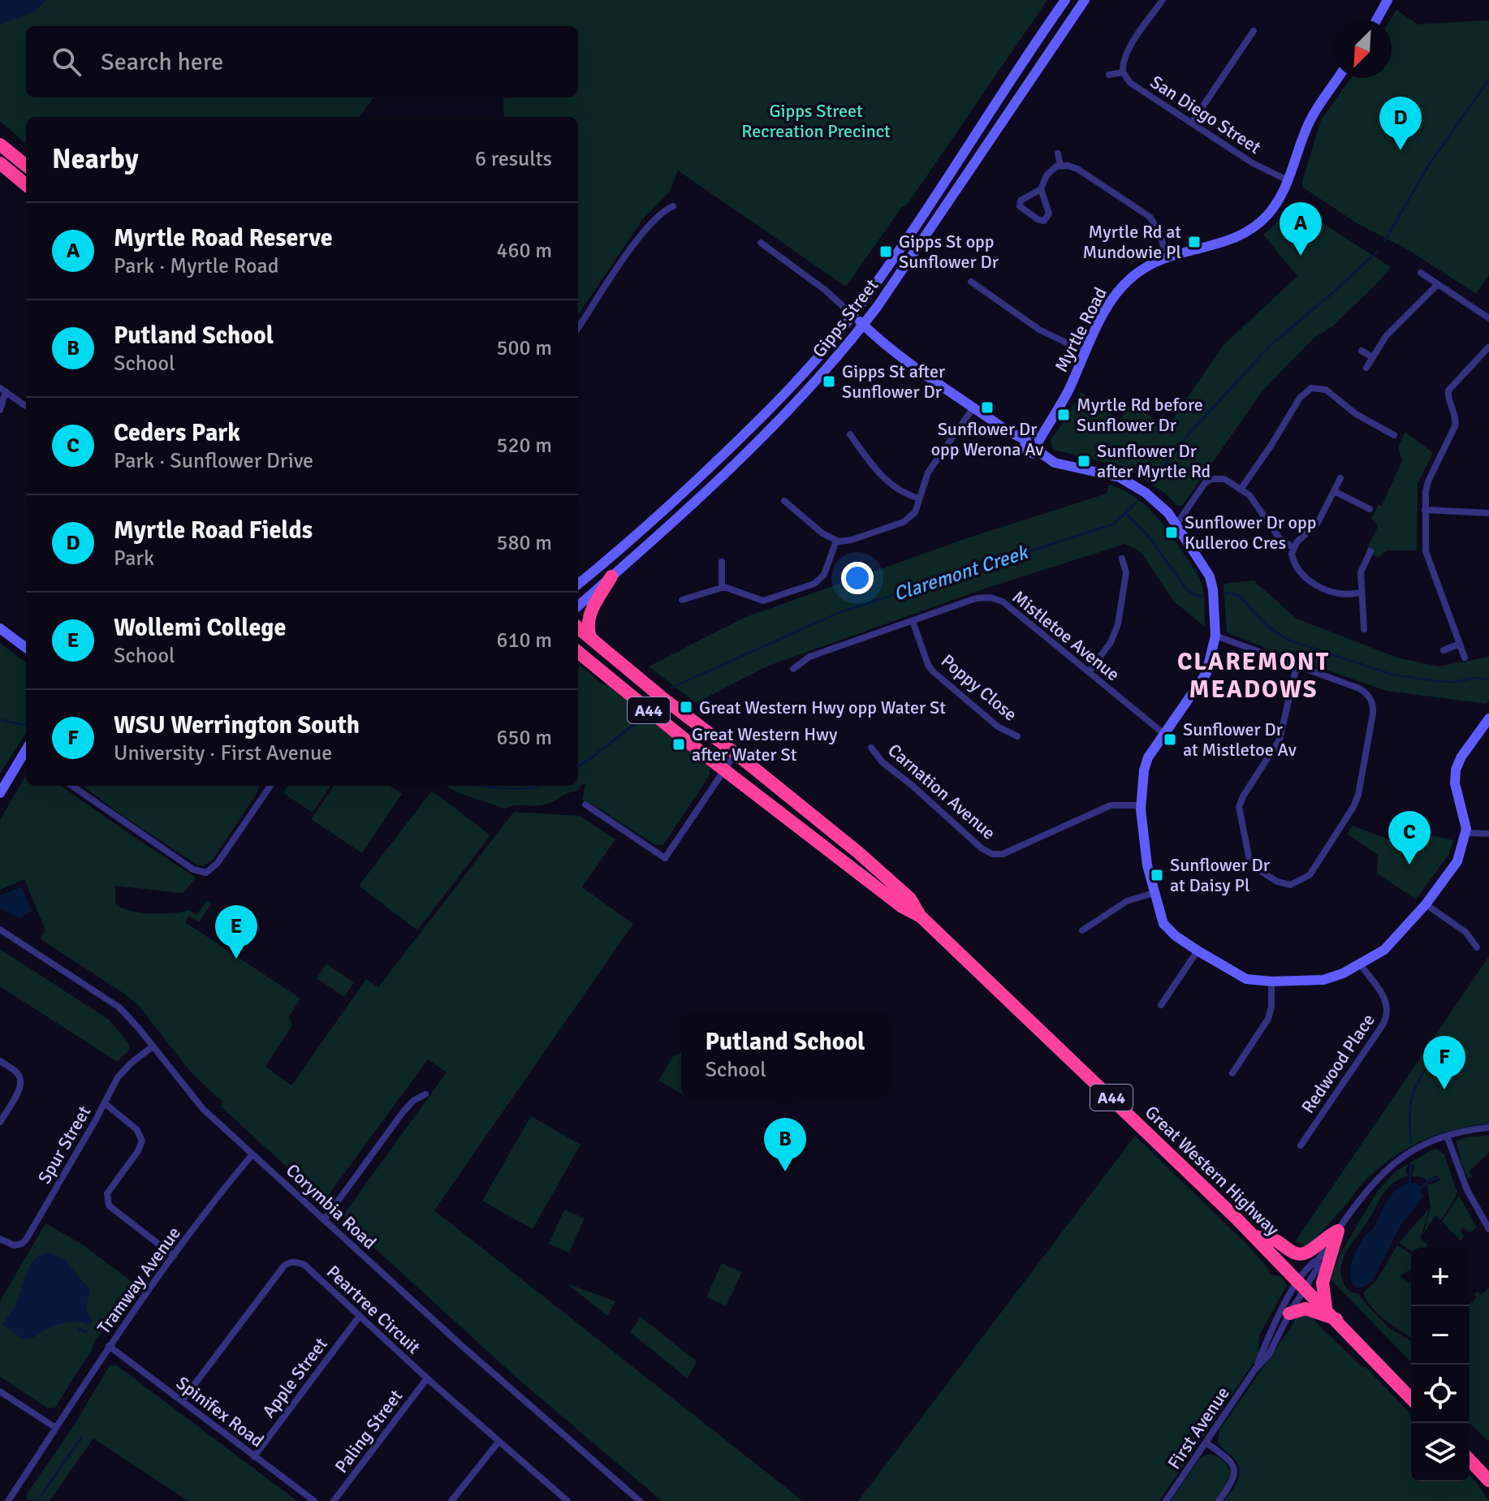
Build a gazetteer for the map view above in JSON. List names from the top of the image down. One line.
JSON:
{"streets":{"highway":["A44","Great Western Highway"],"street":["San Diego Street","Gipps Street","Myrtle Road","Mistletoe Avenue","Poppy Close","Carnation Avenue","Redwood Place","Spur Street","Corymbia Road","Tramway Avenue","Peartree Circuit","Apple Street","Spinifex Road","First Avenue","Paling Street"]},"crossings":[["San Diego Street","Myrtle Road"],["Mistletoe Avenue","Poppy Close"],["Spur Street","Corymbia Road"],["Great Western Highway","First Avenue"],["Corymbia Road","Tramway Avenue"],["Tramway Avenue","Spinifex Road"],["Peartree Circuit","Apple Street"],["Peartree Circuit","Spinifex Road"],["Peartree Circuit","Paling Street"],["Apple Street","Spinifex Road"]],"districts":["CLAREMONT MEADOWS"],"water":["Claremont Creek"],"parks":["Gipps Street Recreation Precinct"],"places":{"transit":["Myrtle Rd at Mundowie Pl","Gipps St opp Sunflower Dr","Gipps St after Sunflower Dr","Sunflower Dr opp Werona Av","Myrtle Rd before Sunflower Dr","Sunflower Dr after Myrtle Rd","Sunflower Dr opp Kulleroo Cres","Great Western Hwy opp Water St","Sunflower Dr at Mistletoe Av","Great Western Hwy after Water St","Sunflower Dr at Daisy Pl"]},"north":"bottom left","page":{"search":"Search here","pins":["D","A","C","E","F","B"],"heading":["Nearby","6 results"],"list":[{"mark":"A","name":"Myrtle Road Reserve","note":"Park · Myrtle Road","value":"460 m"},{"mark":"B","name":"Putland School","note":"School","value":"500 m"},{"mark":"C","name":"Ceders Park","note":"Park · Sunflower Drive","value":"520 m"},{"mark":"D","name":"Myrtle Road Fields","note":"Park","value":"580 m"},{"mark":"E","name":"Wollemi College","note":"School","value":"610 m"},{"mark":"F","name":"WSU Werrington South","note":"University · First Avenue","value":"650 m"}],"popup":["Putland School","School"],"map_buttons":["+","−"]}}
